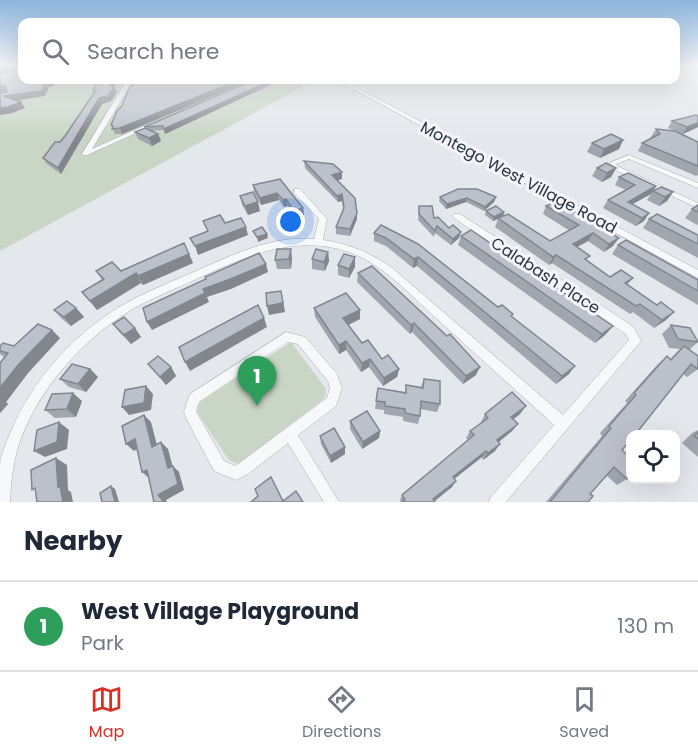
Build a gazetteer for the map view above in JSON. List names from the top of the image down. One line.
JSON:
{"streets":{"street":["Montego West Village Road","Calabash Place"]},"page":{"search":"Search here","pins":"1","heading":"Nearby","list":[{"mark":"1","name":"West Village Playground","note":"Park","value":"130 m"}],"nav":["Map","Directions","Saved"]}}
